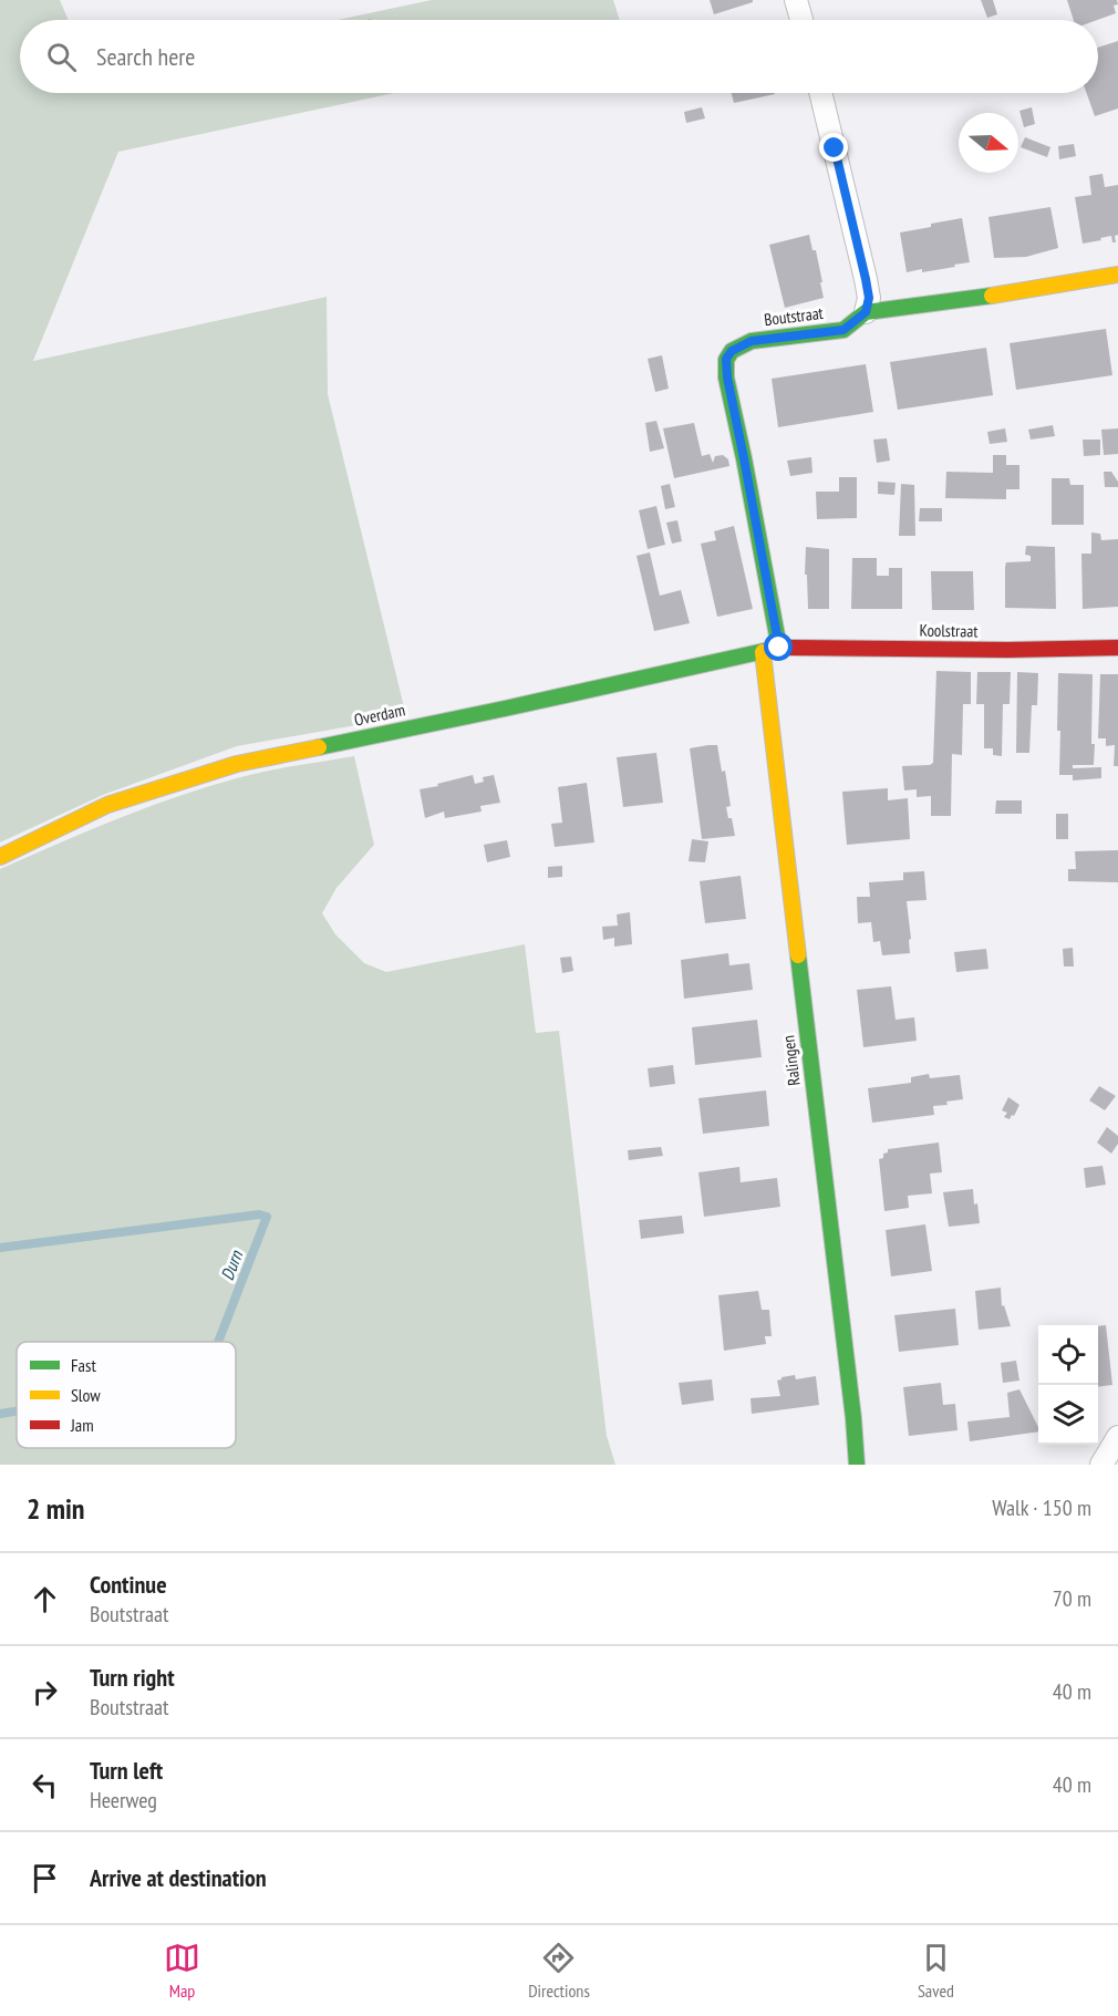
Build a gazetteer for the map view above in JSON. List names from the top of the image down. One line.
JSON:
{"streets":{"street":["Boutstraat","Koolstraat","Overdam","Ralingen"]},"crossings":[["Boutstraat","Koolstraat"],["Boutstraat","Overdam"],["Koolstraat","Overdam"],["Overdam","Ralingen"]],"water":["Durn"],"legend":["Fast","Slow","Jam"],"north":"right","page":{"search":"Search here","heading":["2 min","Walk · 150 m"],"list":[["Continue","Boutstraat","70 m"],["Turn right","Boutstraat","40 m"],["Turn left","Heerweg","40 m"],"Arrive at destination"],"nav":["Map","Directions","Saved"]}}
